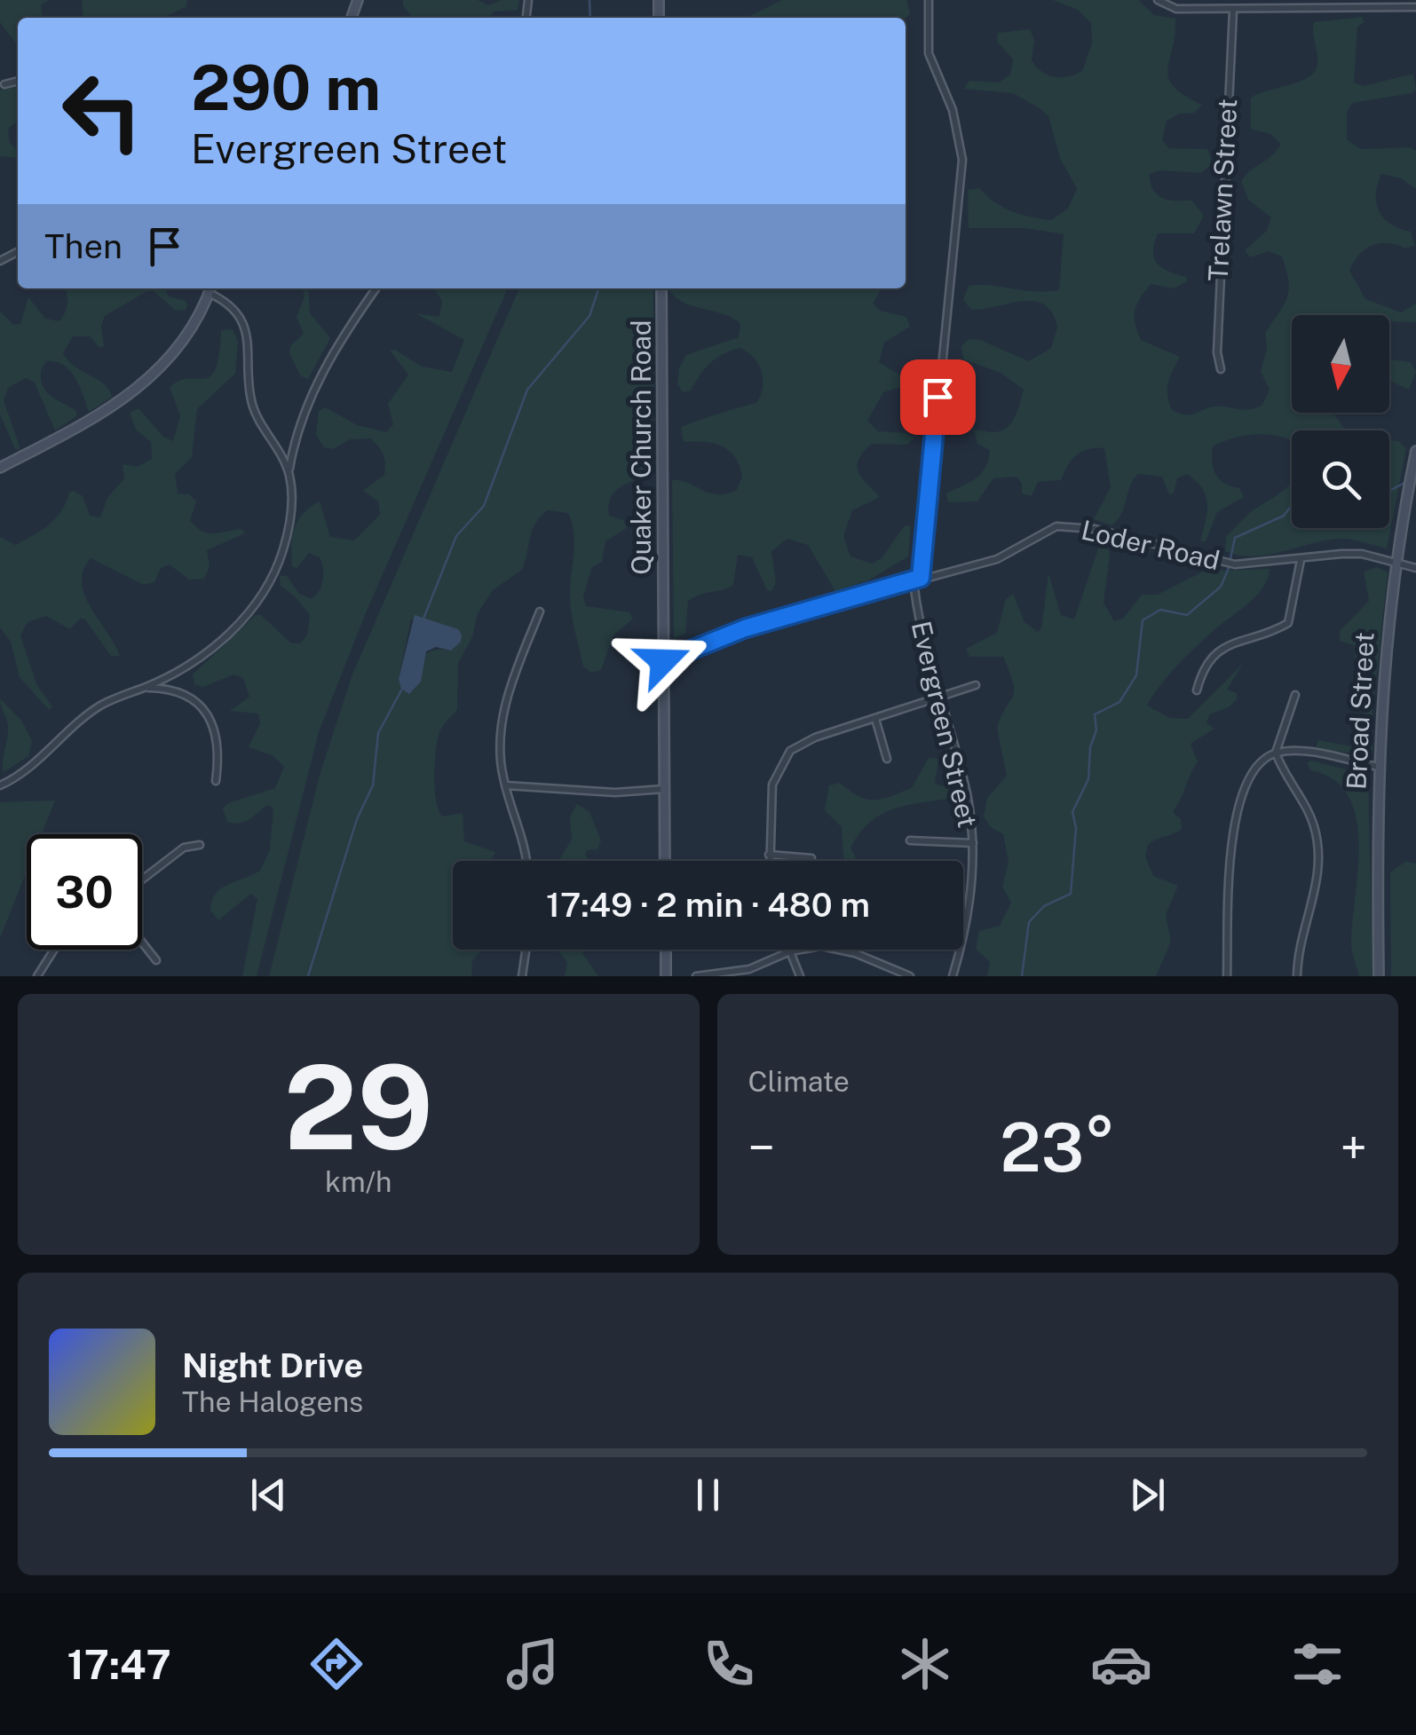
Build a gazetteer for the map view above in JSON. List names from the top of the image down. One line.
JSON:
{"streets":{"street":["Trelawn Street","Quaker Church Road","Loder Road","Broad Street","Evergreen Street"]},"crossings":[["Quaker Church Road","Loder Road"],["Loder Road","Broad Street"],["Loder Road","Evergreen Street"]],"north":"bottom","page":{"turn":["290 m","Evergreen Street"],"then":"Then","limit":"30","trip":"17:49 · 2 min · 480 m","tile":[["29","km/h"],"Climate"],"heat":["−","23°","+"],"song":["Night Drive","The Halogens"],"tabs":"17:47"}}
